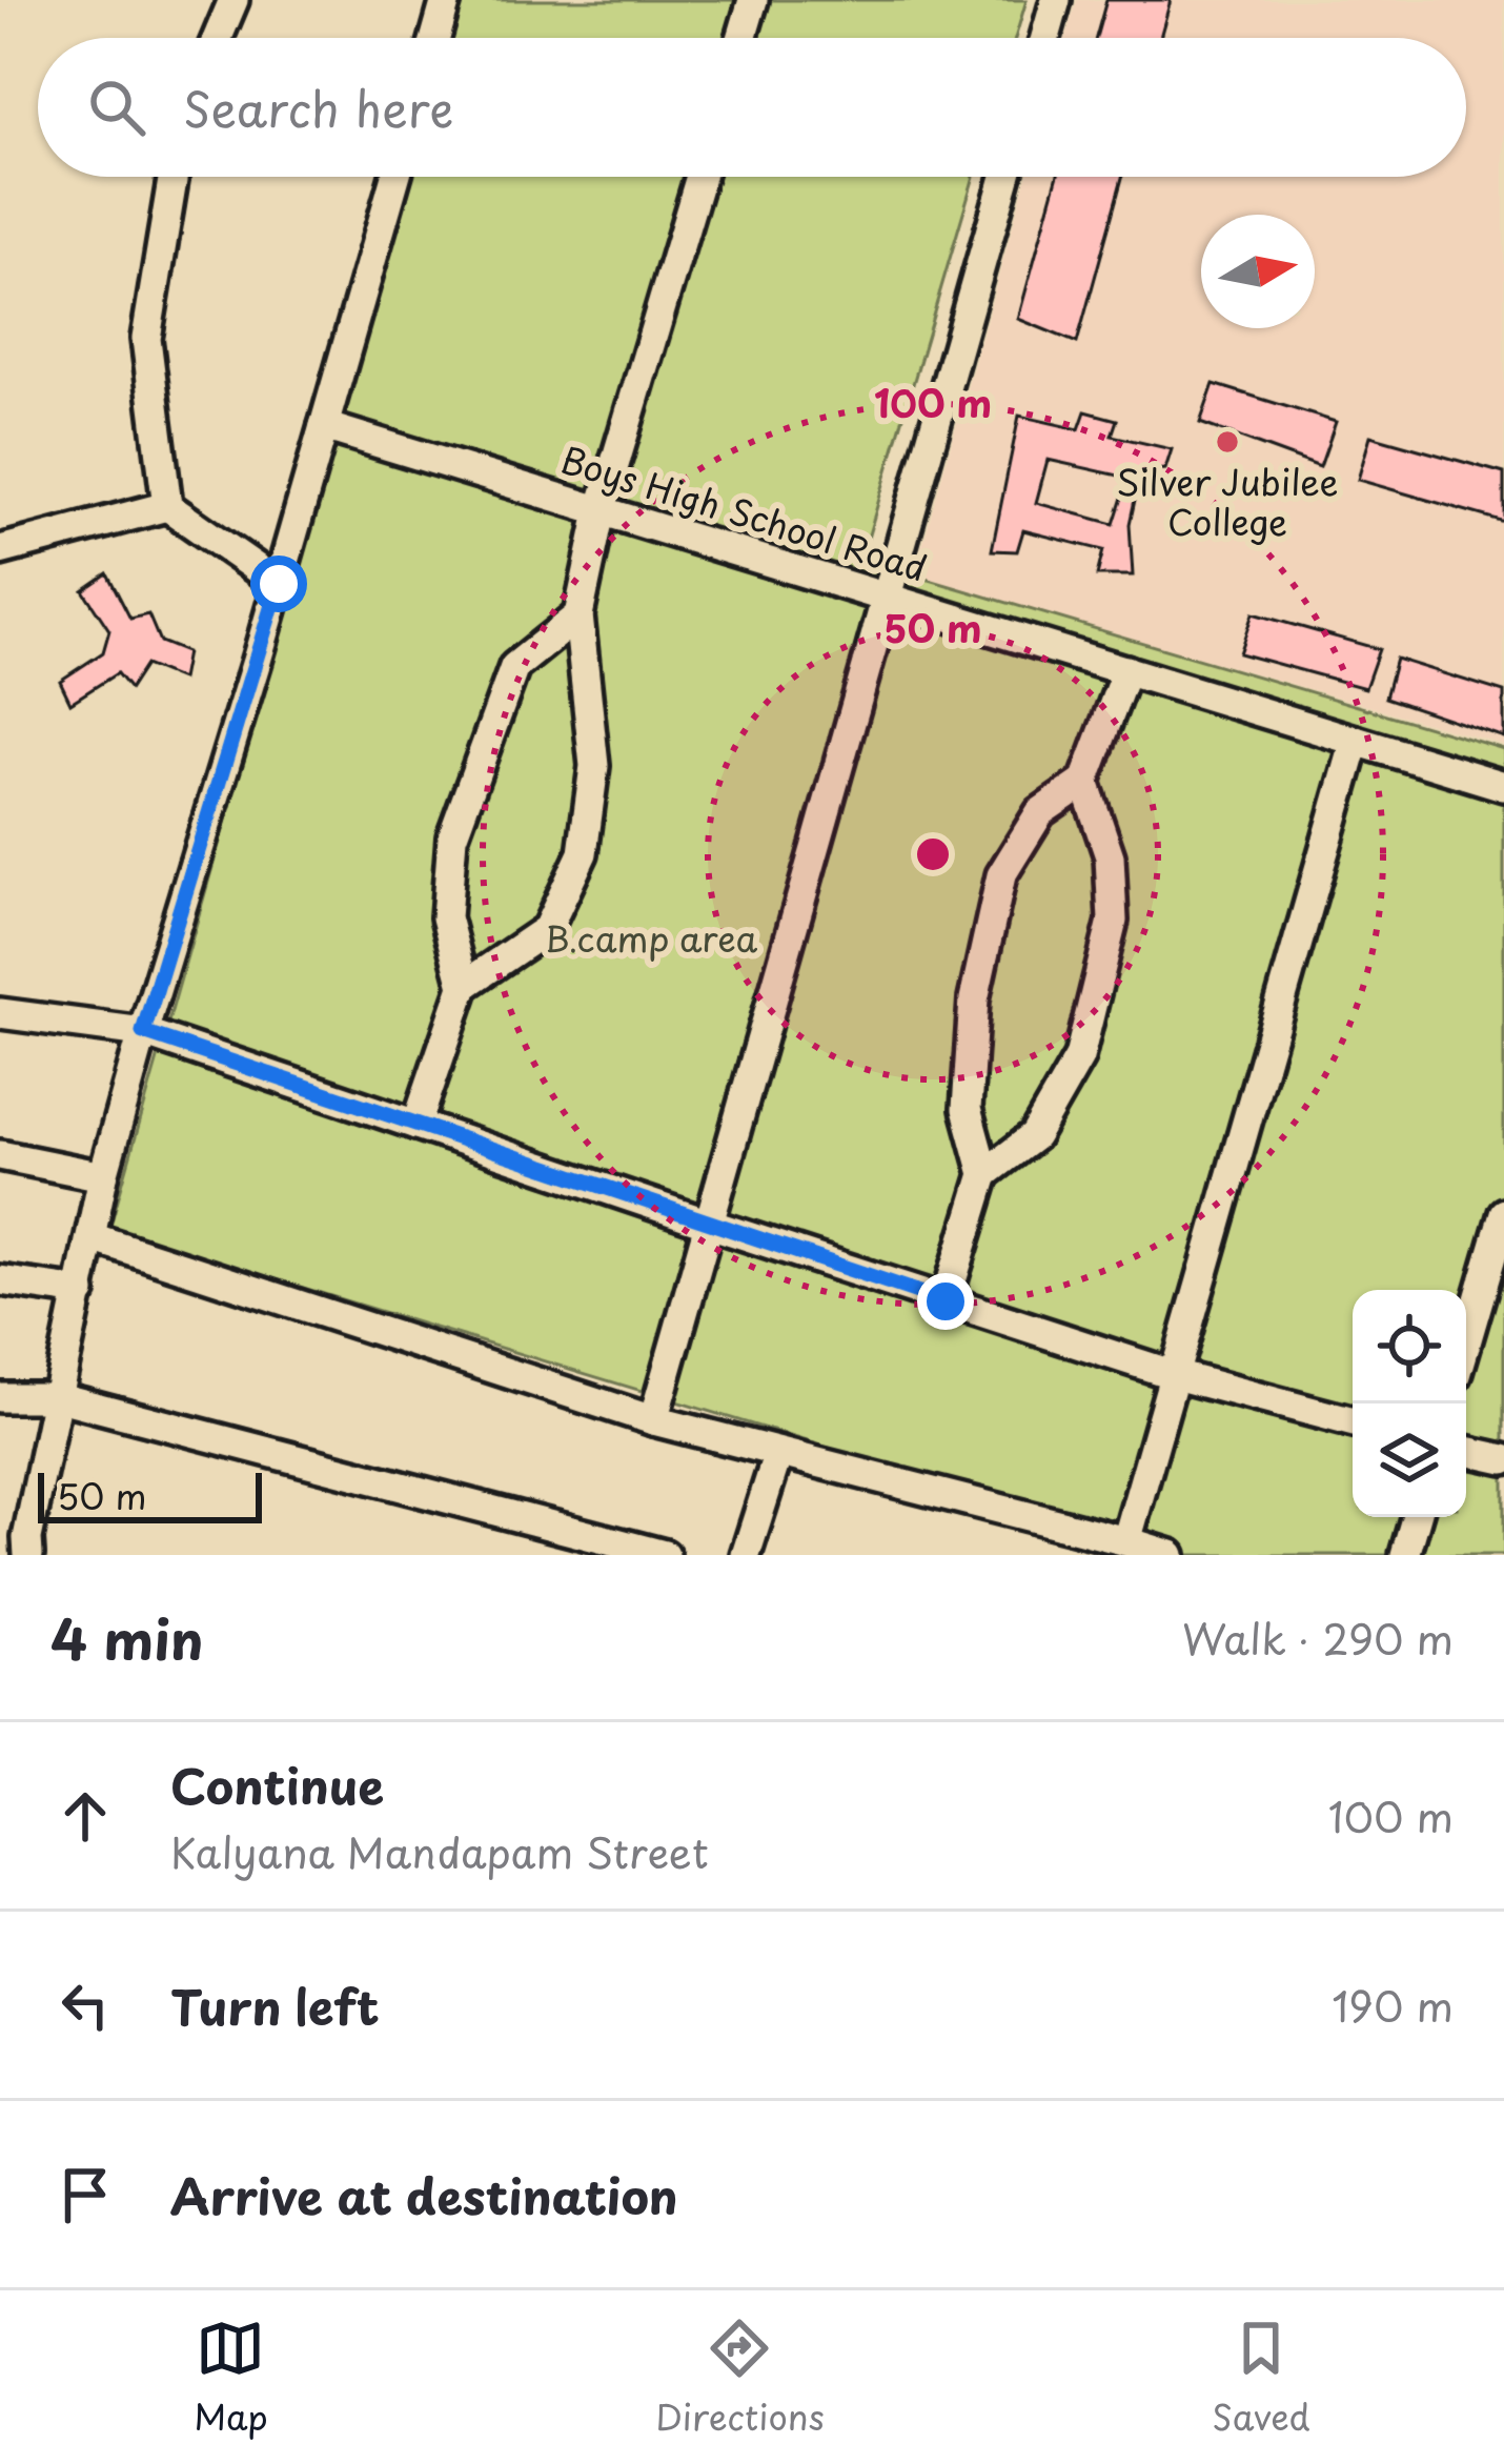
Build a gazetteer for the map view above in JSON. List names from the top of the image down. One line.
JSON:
{"streets":{"street":["Boys High School Road"]},"parks":["B.camp area"],"places":["Silver Jubilee College"],"scale_bar":"50 m","north":"right","page":{"search":"Search here","scale":"50 m","heading":["4 min","Walk · 290 m"],"list":[["Continue","Kalyana Mandapam Street","100 m"],["Turn left","190 m"],"Arrive at destination"],"nav":["Map","Directions","Saved"]},"rings":["100 m","50 m"]}
